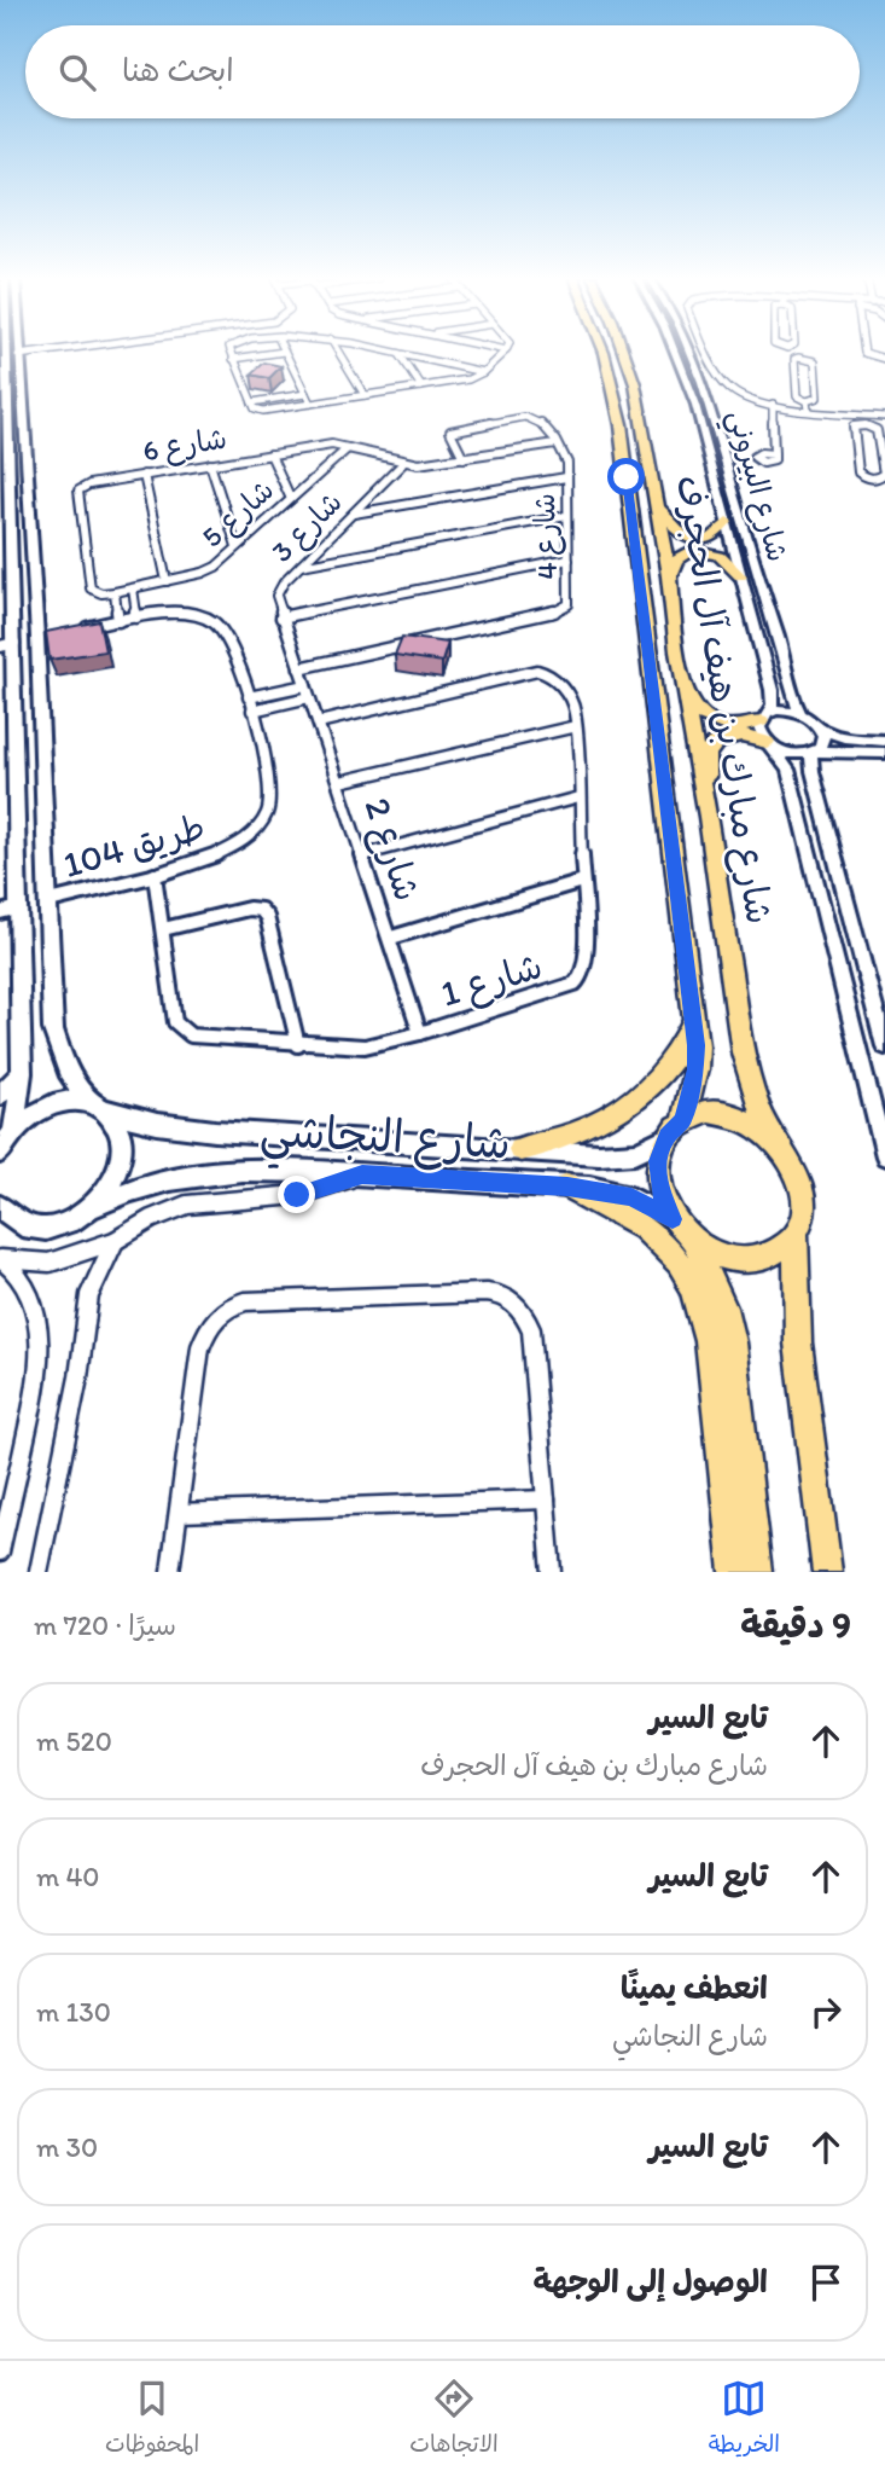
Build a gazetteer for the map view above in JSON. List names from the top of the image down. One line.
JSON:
{"streets":{"main road":["شارع مبارك بن هيف آل الحجرف","شارع النجاشي"],"street":["شارع 6","شارع البيروني","شارع 5","شارع 3","شارع 4","طريق 104","شارع 2","شارع 1"]},"crossings":[["شارع 6","شارع 5"],["شارع 6","شارع 3"],["شارع 6","شارع 4"],["شارع 3","شارع 4"],["شارع 3","شارع 2"],["شارع مبارك بن هيف آل الحجرف","شارع النجاشي"],["طريق 104","شارع 1"],["شارع 2","شارع 1"]],"page":{"search":"ابحث هنا","heading":["9 دقيقة","سيرًا · 720 m"],"list":[["تابع السير","شارع مبارك بن هيف آل الحجرف","520 m"],["تابع السير","40 m"],["انعطف يمينًا","شارع النجاشي","130 m"],["تابع السير","30 m"],"الوصول إلى الوجهة"],"nav":["الخريطة","الاتجاهات","المحفوظات"]}}
